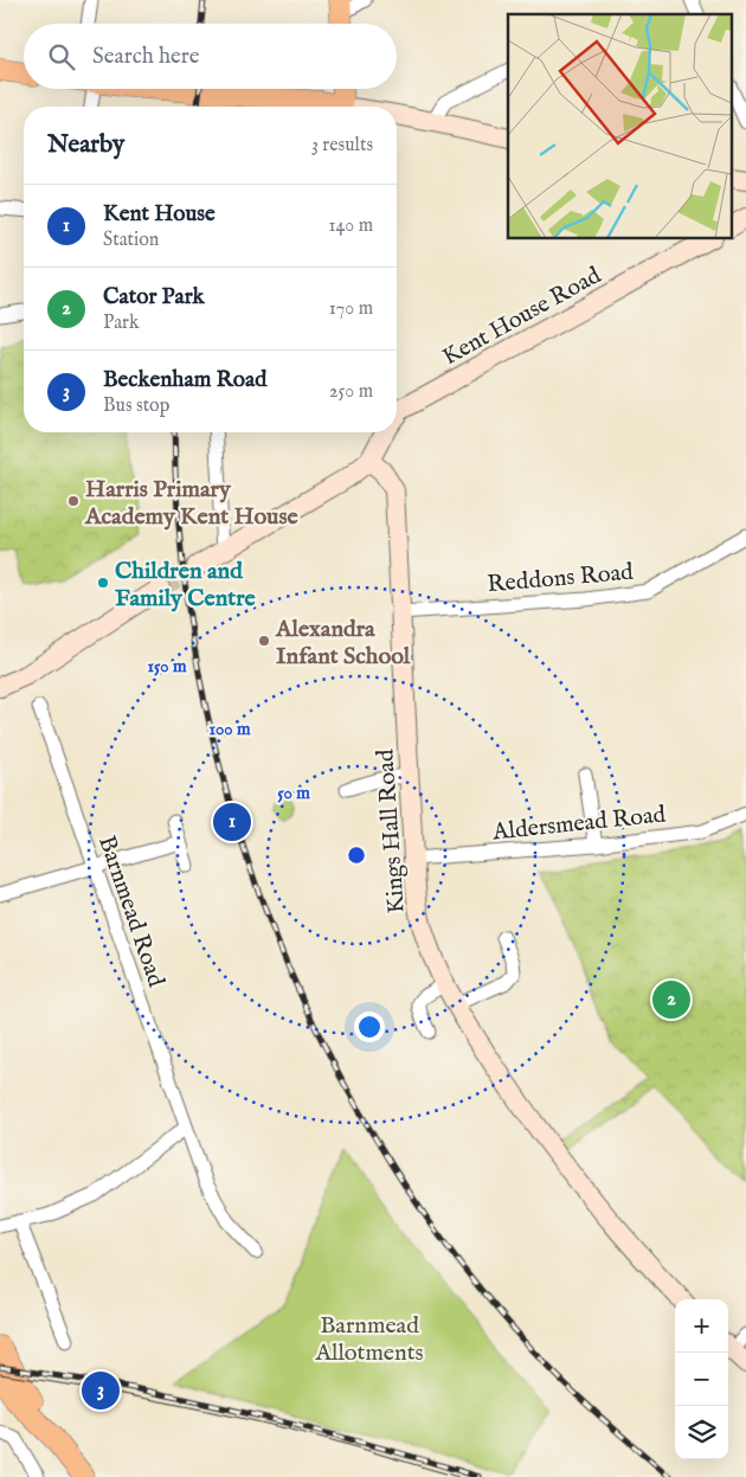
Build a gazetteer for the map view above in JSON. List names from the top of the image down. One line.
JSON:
{"streets":{"street":["Kent House Road","Reddons Road","Aldersmead Road","Kings Hall Road","Barnmead Road"]},"crossings":[["Reddons Road","Kings Hall Road"],["Aldersmead Road","Kings Hall Road"]],"parks":["Barnmead Allotments"],"places":["Harris Primary Academy Kent House","Children and Family Centre","Alexandra Infant School"],"page":{"search":"Search here","heading":["Nearby","3 results"],"list":[{"mark":"1","name":"Kent House","note":"Station","value":"140 m"},{"mark":"2","name":"Cator Park","note":"Park","value":"170 m"},{"mark":"3","name":"Beckenham Road","note":"Bus stop","value":"250 m"}],"pins":["1","2","3"],"map_buttons":["+","−"]},"rings":["150 m","100 m","50 m"]}
